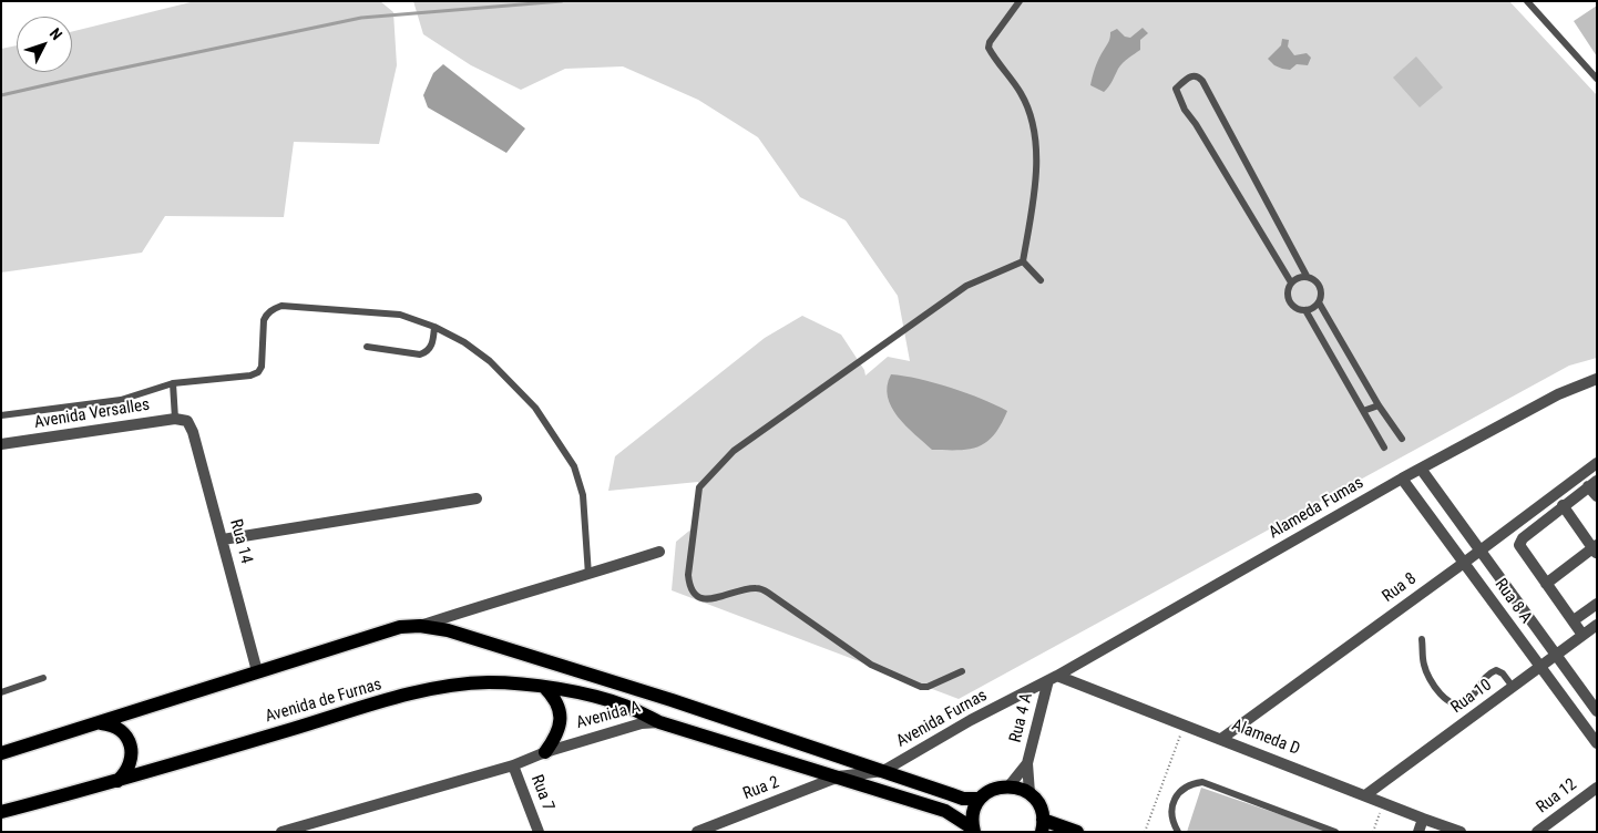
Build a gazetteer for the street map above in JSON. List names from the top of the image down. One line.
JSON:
{"streets":{"main road":["Avenida de Furnas","Avenida A"],"street":["Avenida Versalles","Alameda Fumas","Rua 14","Rua 8","Rua 8 A","Rua 10","Rua 4 A","Avenida Furnas","Alameda D","Rua 2","Rua 7","Rua 12"]},"crossings":[["Avenida Versalles","Rua 14"],["Alameda Fumas","Rua 8 A"],["Alameda Fumas","Rua 4 A"],["Alameda Fumas","Avenida Furnas"],["Alameda Fumas","Alameda D"],["Rua 8","Rua 8 A"],["Rua 8","Alameda D"],["Rua 8 A","Rua 10"],["Rua 10","Alameda D"],["Avenida de Furnas","Avenida A"],["Avenida A","Avenida Furnas"],["Avenida A","Rua 2"],["Avenida A","Rua 7"],["Rua 4 A","Avenida Furnas"],["Rua 4 A","Alameda D"],["Avenida Furnas","Alameda D"],["Avenida Furnas","Rua 2"]],"north":"top right"}
